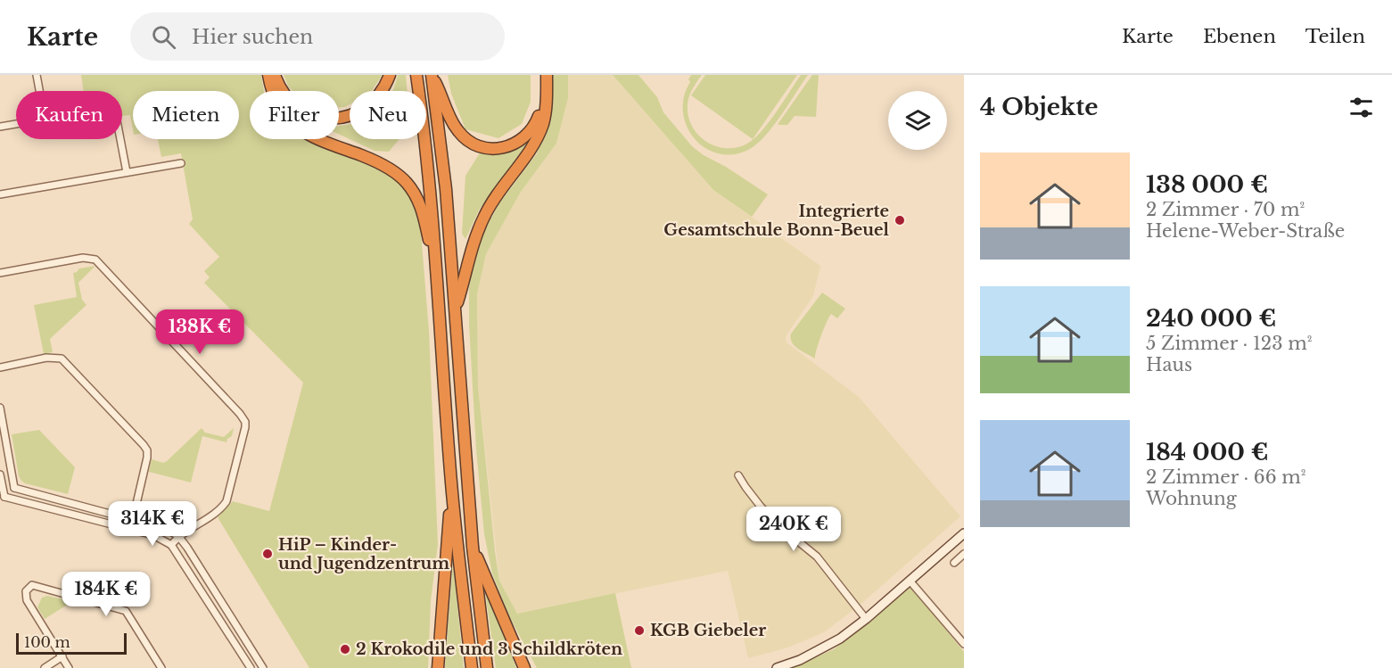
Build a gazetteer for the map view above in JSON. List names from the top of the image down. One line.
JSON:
{"places":["Integrierte Gesamtschule Bonn-Beuel","HiP – Kinder- und Jugendzentrum","KGB Giebeler","2 Krokodile und 3 Schildkröten"],"scale_bar":"100 m","page":{"header":"Karte","search":"Hier suchen","nav":["Karte","Ebenen","Teilen"],"heading":"4 Objekte","chip":["Kaufen","Mieten","Filter","Neu"],"list":[{"name":"138 000 €","note":"2 Zimmer · 70 m² · Helene-Weber-Straße"},{"name":"240 000 €","note":"5 Zimmer · 123 m² · Haus"},{"name":"184 000 €","note":"2 Zimmer · 66 m² · Wohnung"}],"price":["138K €","314K €","240K €","184K €"],"scale":"100 m"}}
